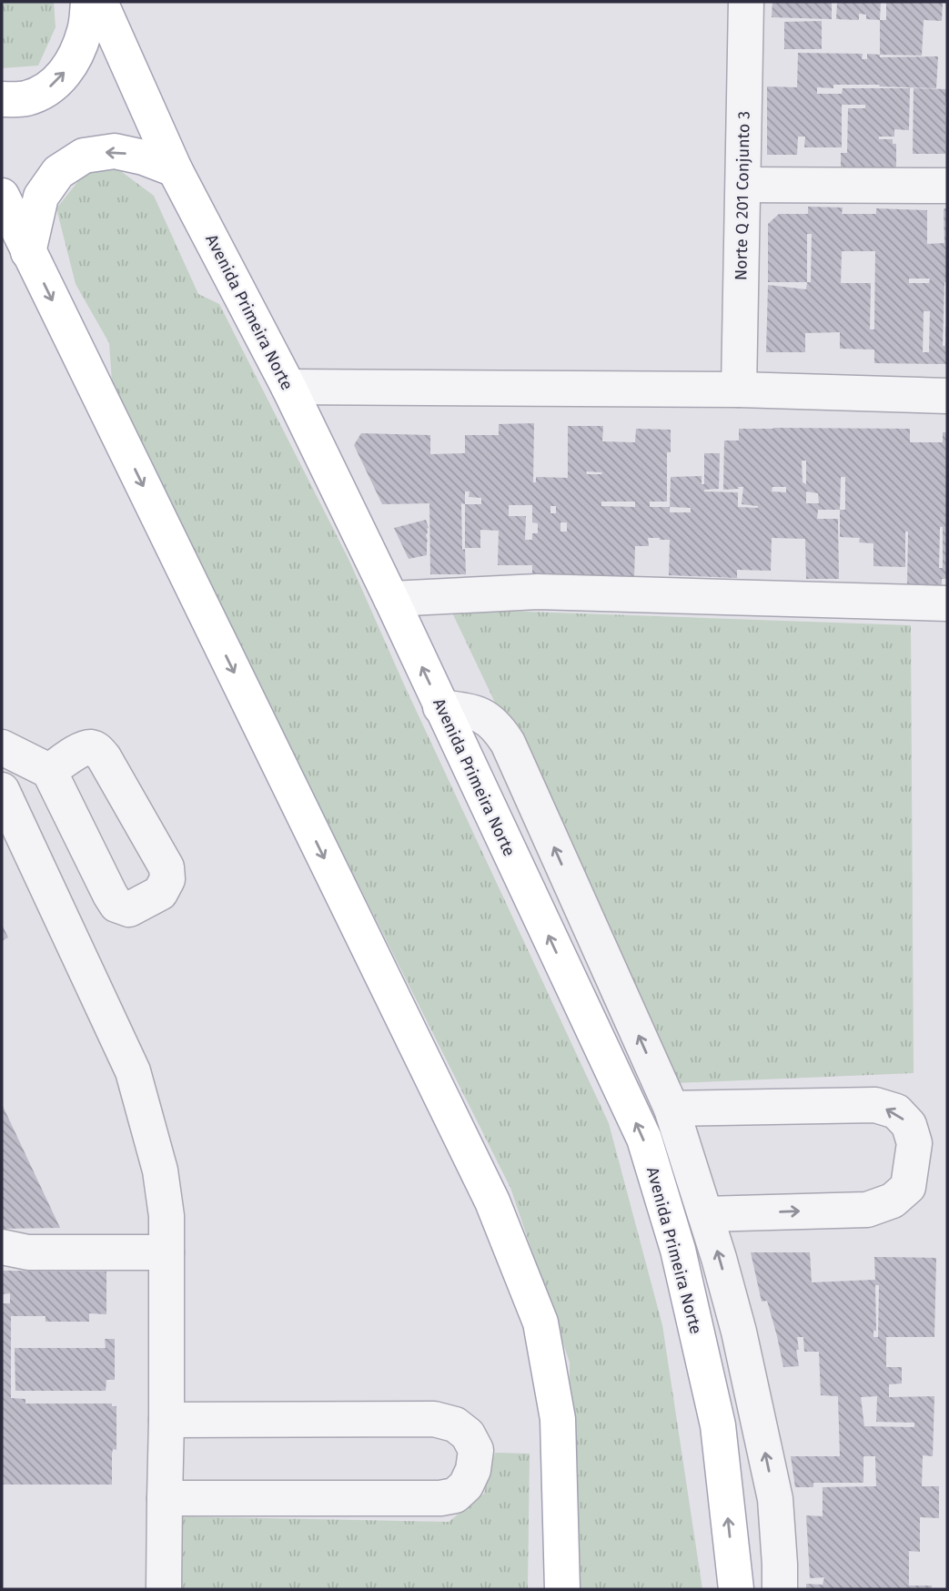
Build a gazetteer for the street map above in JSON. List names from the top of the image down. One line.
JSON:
{"streets":{"main road":["Avenida Primeira Norte"],"street":["Norte Q 201 Conjunto 3"]}}
